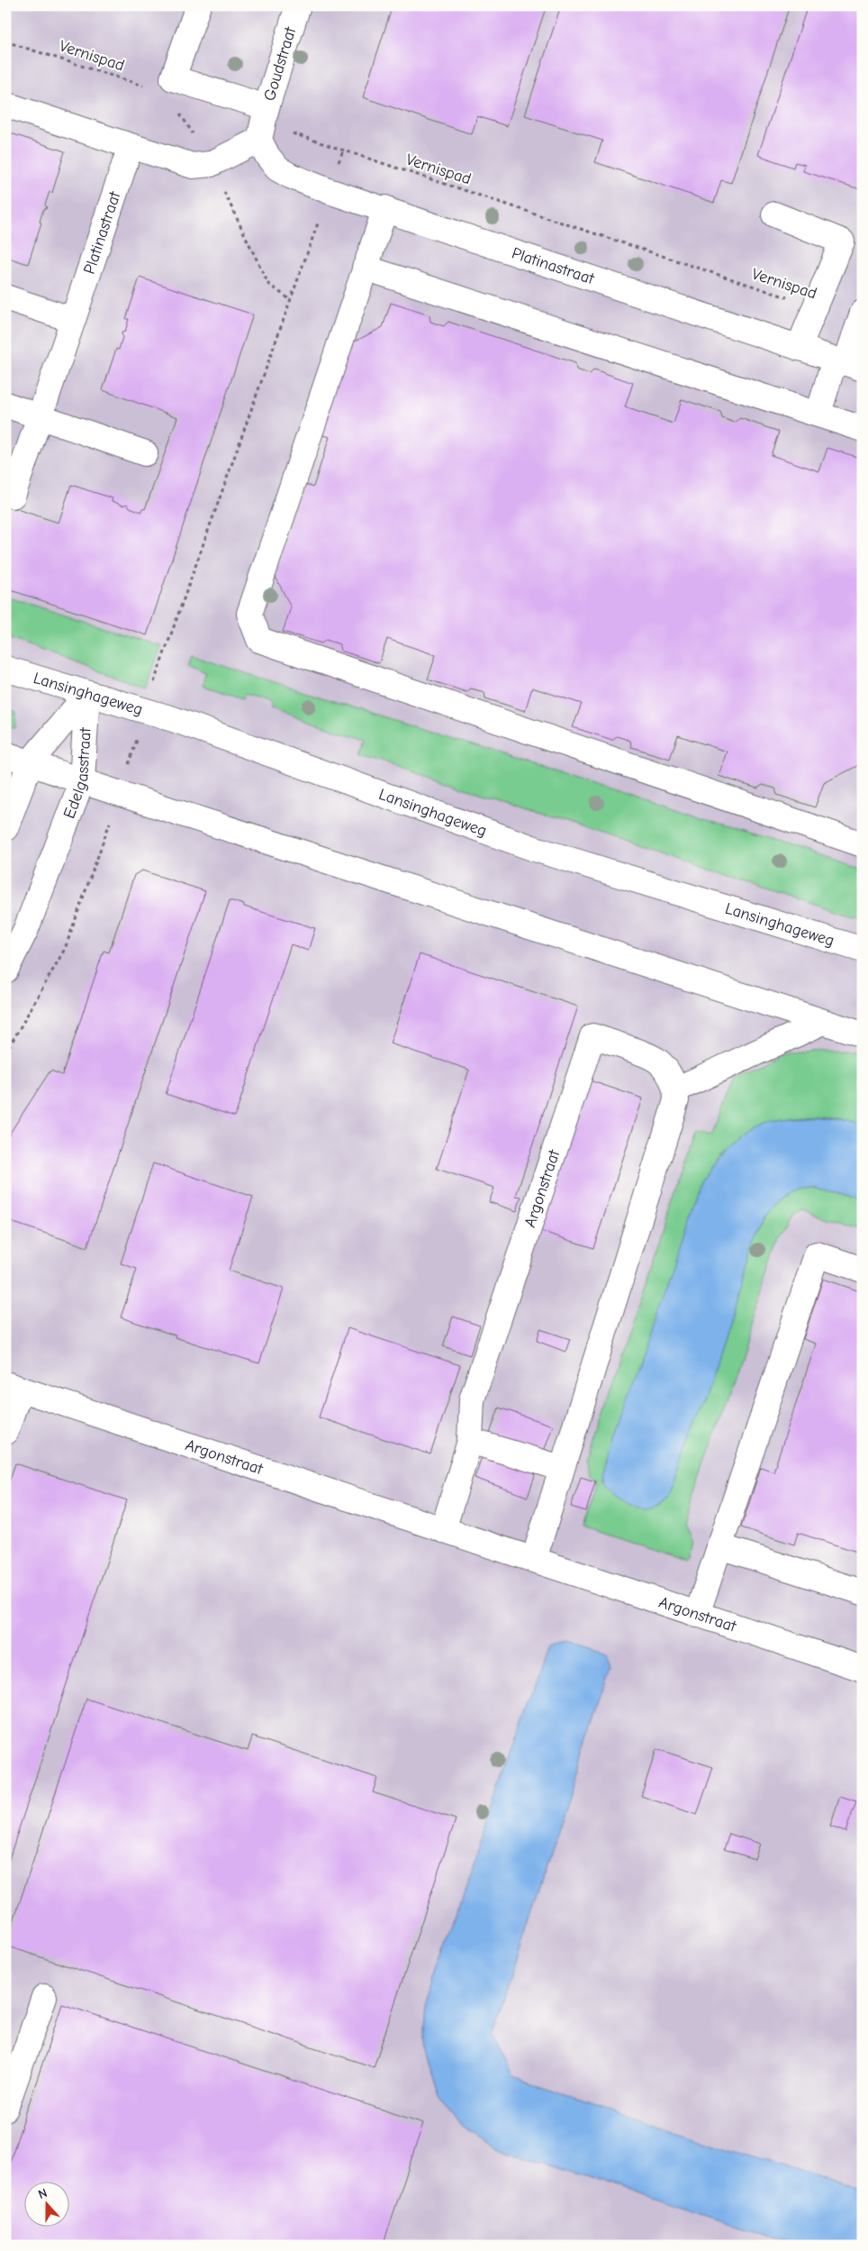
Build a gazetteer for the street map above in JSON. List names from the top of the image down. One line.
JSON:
{"streets":{"street":["Goudstraat","Platinastraat","Lansinghageweg","Edelgasstraat","Argonstraat"],"path":["Vernispad"]},"crossings":[["Vernispad","Goudstraat"],["Vernispad","Platinastraat"],["Goudstraat","Platinastraat"],["Lansinghageweg","Edelgasstraat"]],"north":"top"}
